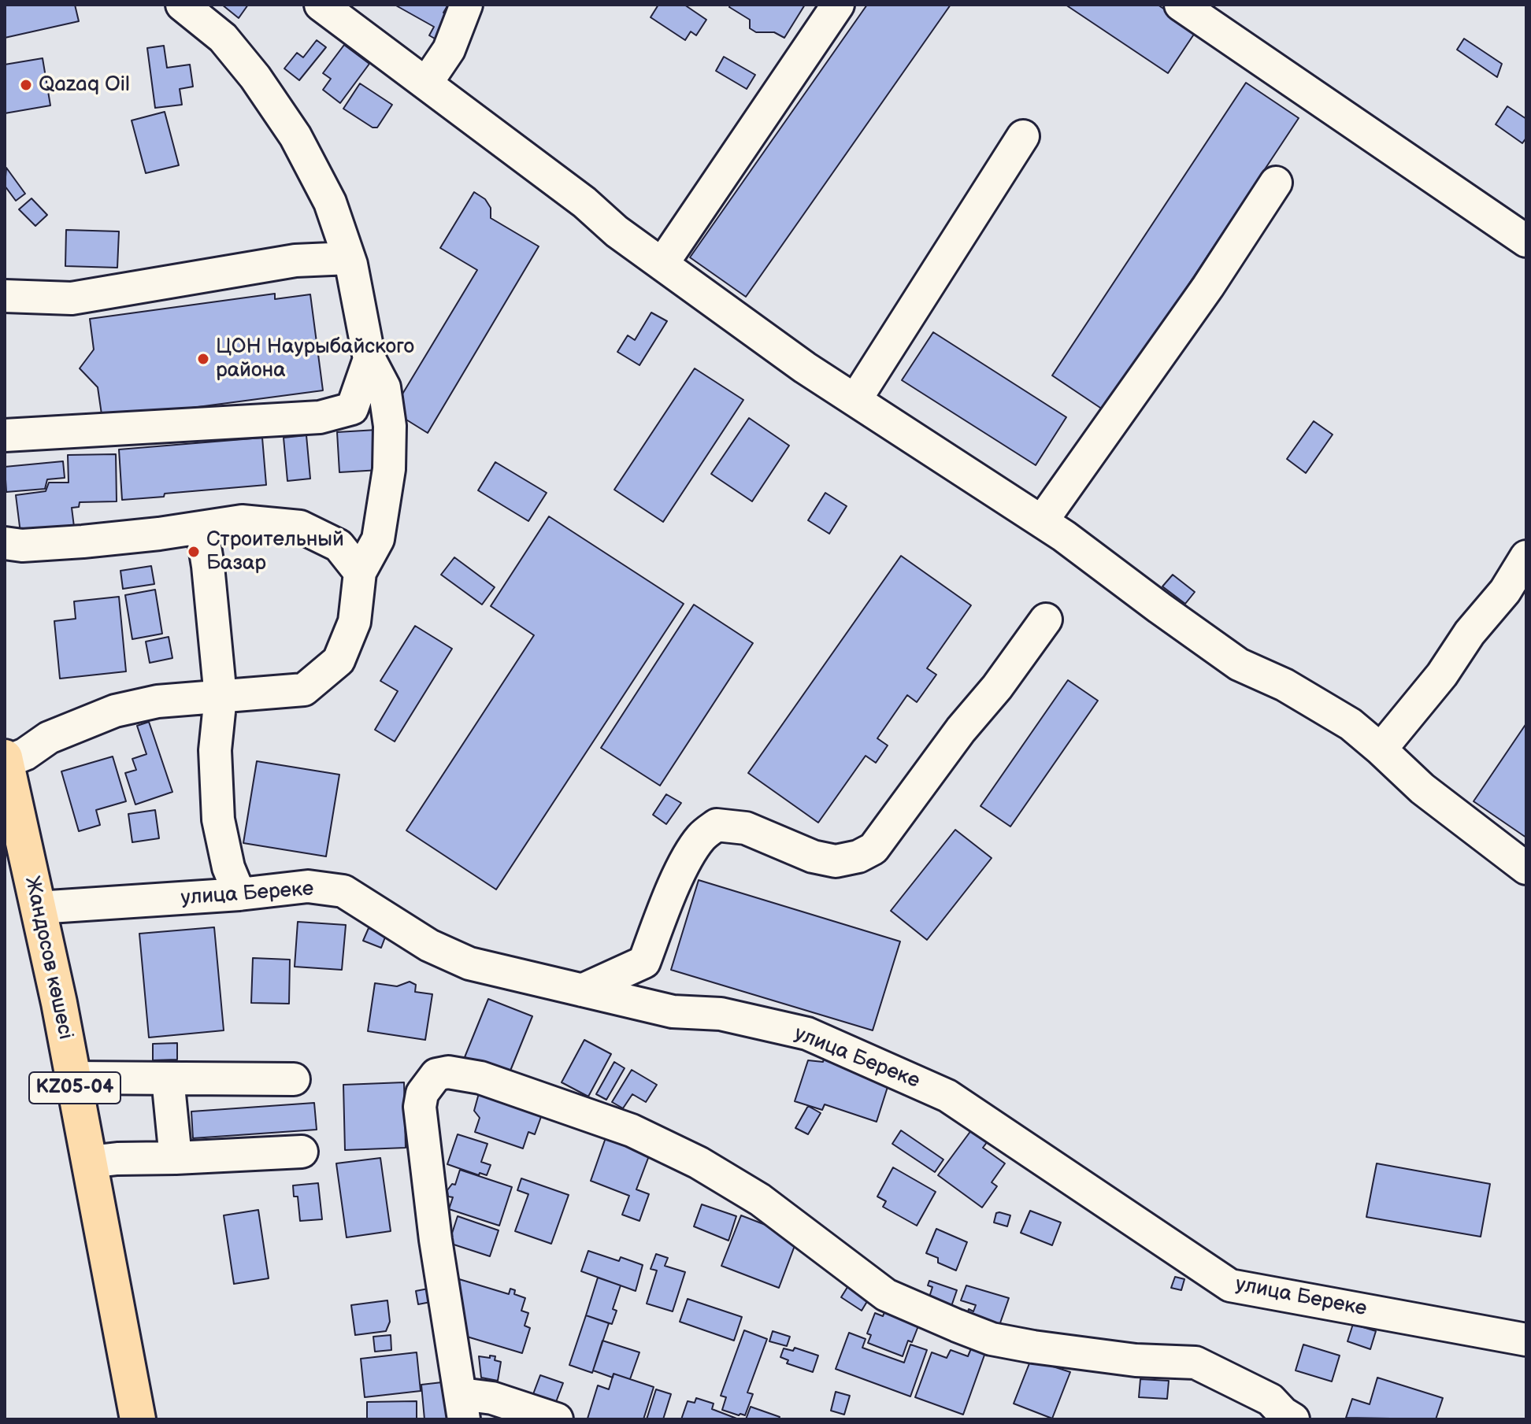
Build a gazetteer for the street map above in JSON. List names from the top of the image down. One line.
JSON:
{"streets":{"main road":["Жандосов көшесі","KZ05-04"],"street":["улица Береке"]},"crossings":[["улица Береке","Жандосов көшесі"]],"places":["Qazaq Oil","ЦОН Наурыбайского района","Строительный Базар"]}
